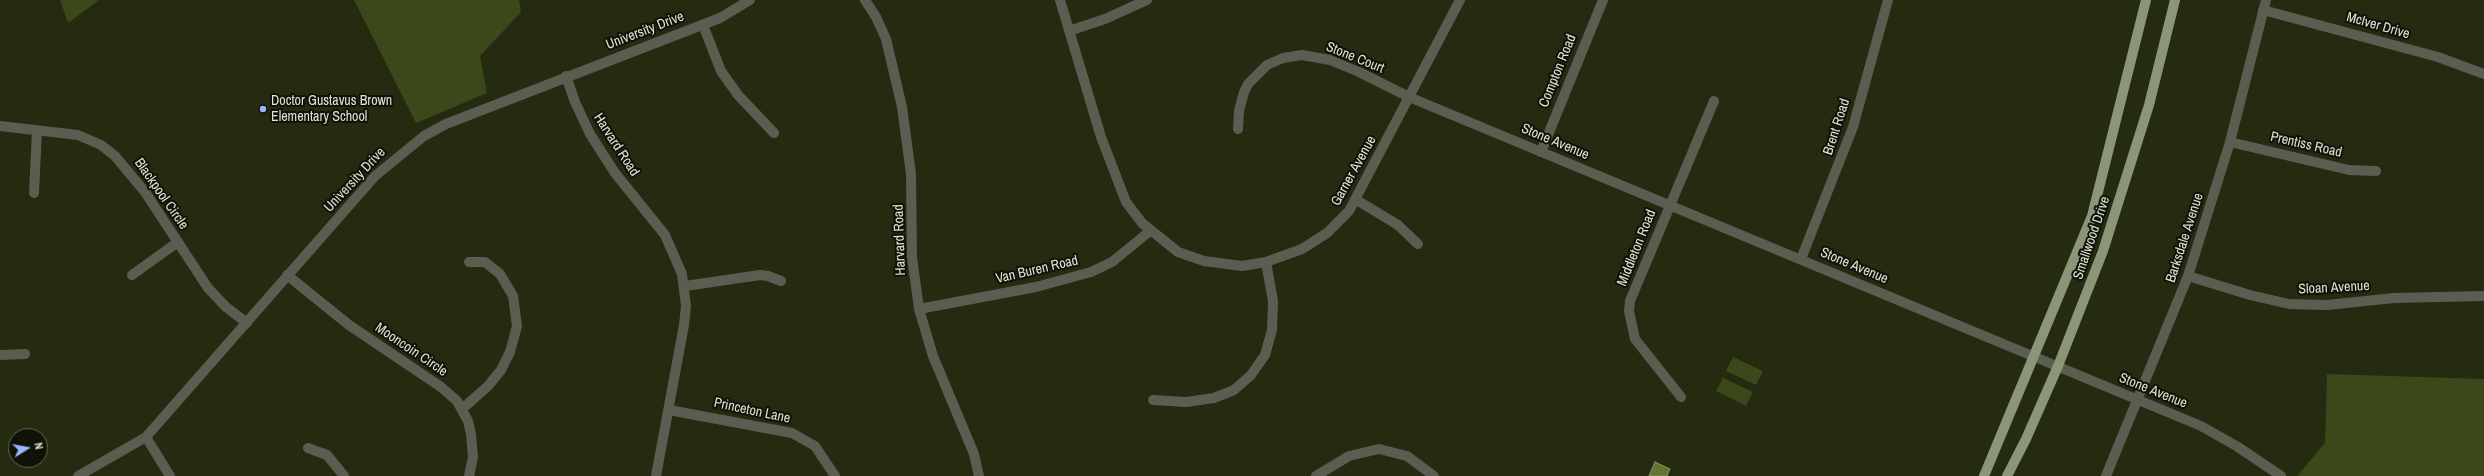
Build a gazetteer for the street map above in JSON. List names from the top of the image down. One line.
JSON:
{"streets":{"main road":["Smallwood Drive"],"street":["McIver Drive","University Drive","Stone Court","Compton Road","Brent Road","Stone Avenue","Harvard Road","Prentiss Road","Garner Avenue","Blackpool Circle","Barksdale Avenue","Middleton Road","Van Buren Road","Sloan Avenue","Mooncoin Circle","Princeton Lane"]},"crossings":[["McIver Drive","Barksdale Avenue"],["University Drive","Harvard Road"],["University Drive","Blackpool Circle"],["University Drive","Mooncoin Circle"],["Stone Court","Stone Avenue"],["Stone Court","Garner Avenue"],["Compton Road","Stone Avenue"],["Brent Road","Stone Avenue"],["Stone Avenue","Garner Avenue"],["Stone Avenue","Smallwood Drive"],["Stone Avenue","Barksdale Avenue"],["Stone Avenue","Middleton Road"],["Harvard Road","Van Buren Road"],["Harvard Road","Princeton Lane"],["Prentiss Road","Barksdale Avenue"],["Garner Avenue","Van Buren Road"],["Barksdale Avenue","Sloan Avenue"]],"places":["Doctor Gustavus Brown Elementary School"],"north":"right"}
